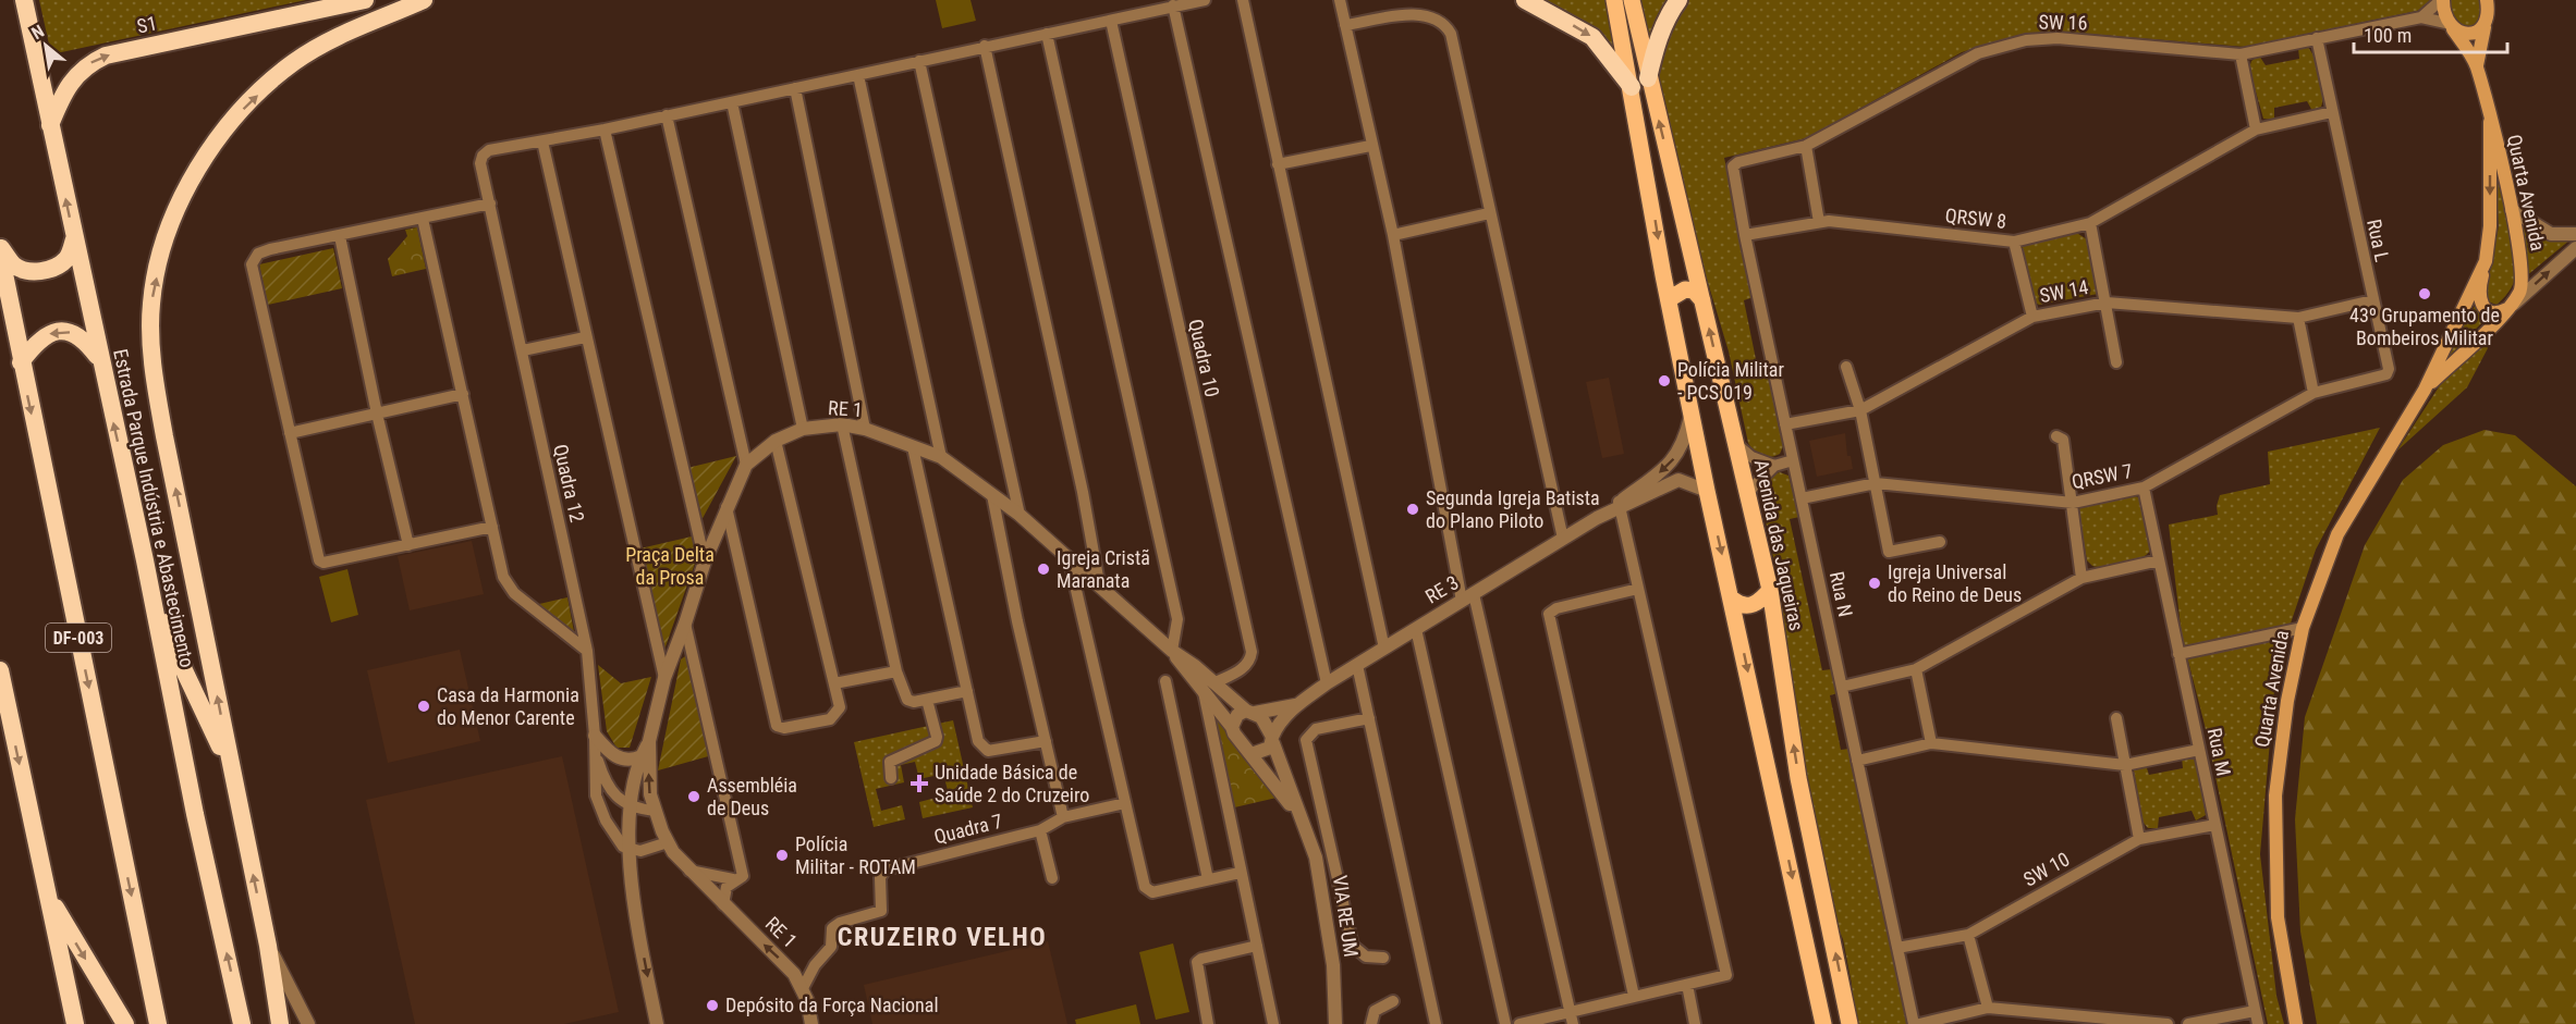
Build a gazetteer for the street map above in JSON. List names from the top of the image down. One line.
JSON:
{"streets":{"highway":["S1","Estrada Parque Indústria e Abastecimento","DF-003"],"main road":["Quarta Avenida","Avenida das Jaqueiras"],"street":["SW 16","QRSW 8","Rua L","SW 14","Quadra 10","RE 1","QRSW 7","Quadra 12","RE 3","Rua N","Rua M","Quadra 7","SW 10","VIA RE UM"]},"crossings":[["SW 16","Quarta Avenida"],["SW 16","Rua L"],["SW 16","Rua N"],["S1","Estrada Parque Indústria e Abastecimento"],["QRSW 8","Rua L"],["QRSW 8","Rua N"],["Rua L","SW 14"],["Rua L","QRSW 7"],["SW 14","Rua N"],["Quadra 10","RE 1"],["RE 1","RE 3"],["RE 1","Quadra 7"],["RE 1","VIA RE UM"],["QRSW 7","Rua N"],["QRSW 7","Rua M"],["RE 3","VIA RE UM"],["Rua N","SW 10"],["Rua M","SW 10"]],"one_way":["S1"],"districts":["CRUZEIRO VELHO"],"parks":["Praça Delta da Prosa"],"places":{"other":["43º Grupamento de Bombeiros Militar","Polícia Militar - PCS 019","Segunda Igreja Batista do Plano Piloto","Igreja Cristã Maranata","Igreja Universal do Reino de Deus","Casa da Harmonia do Menor Carente","Assembléia de Deus","Polícia Militar - ROTAM","Depósito da Força Nacional"],"health":["Unidade Básica de Saúde 2 do Cruzeiro"]},"scale_bar":"100 m","north":"top left"}
